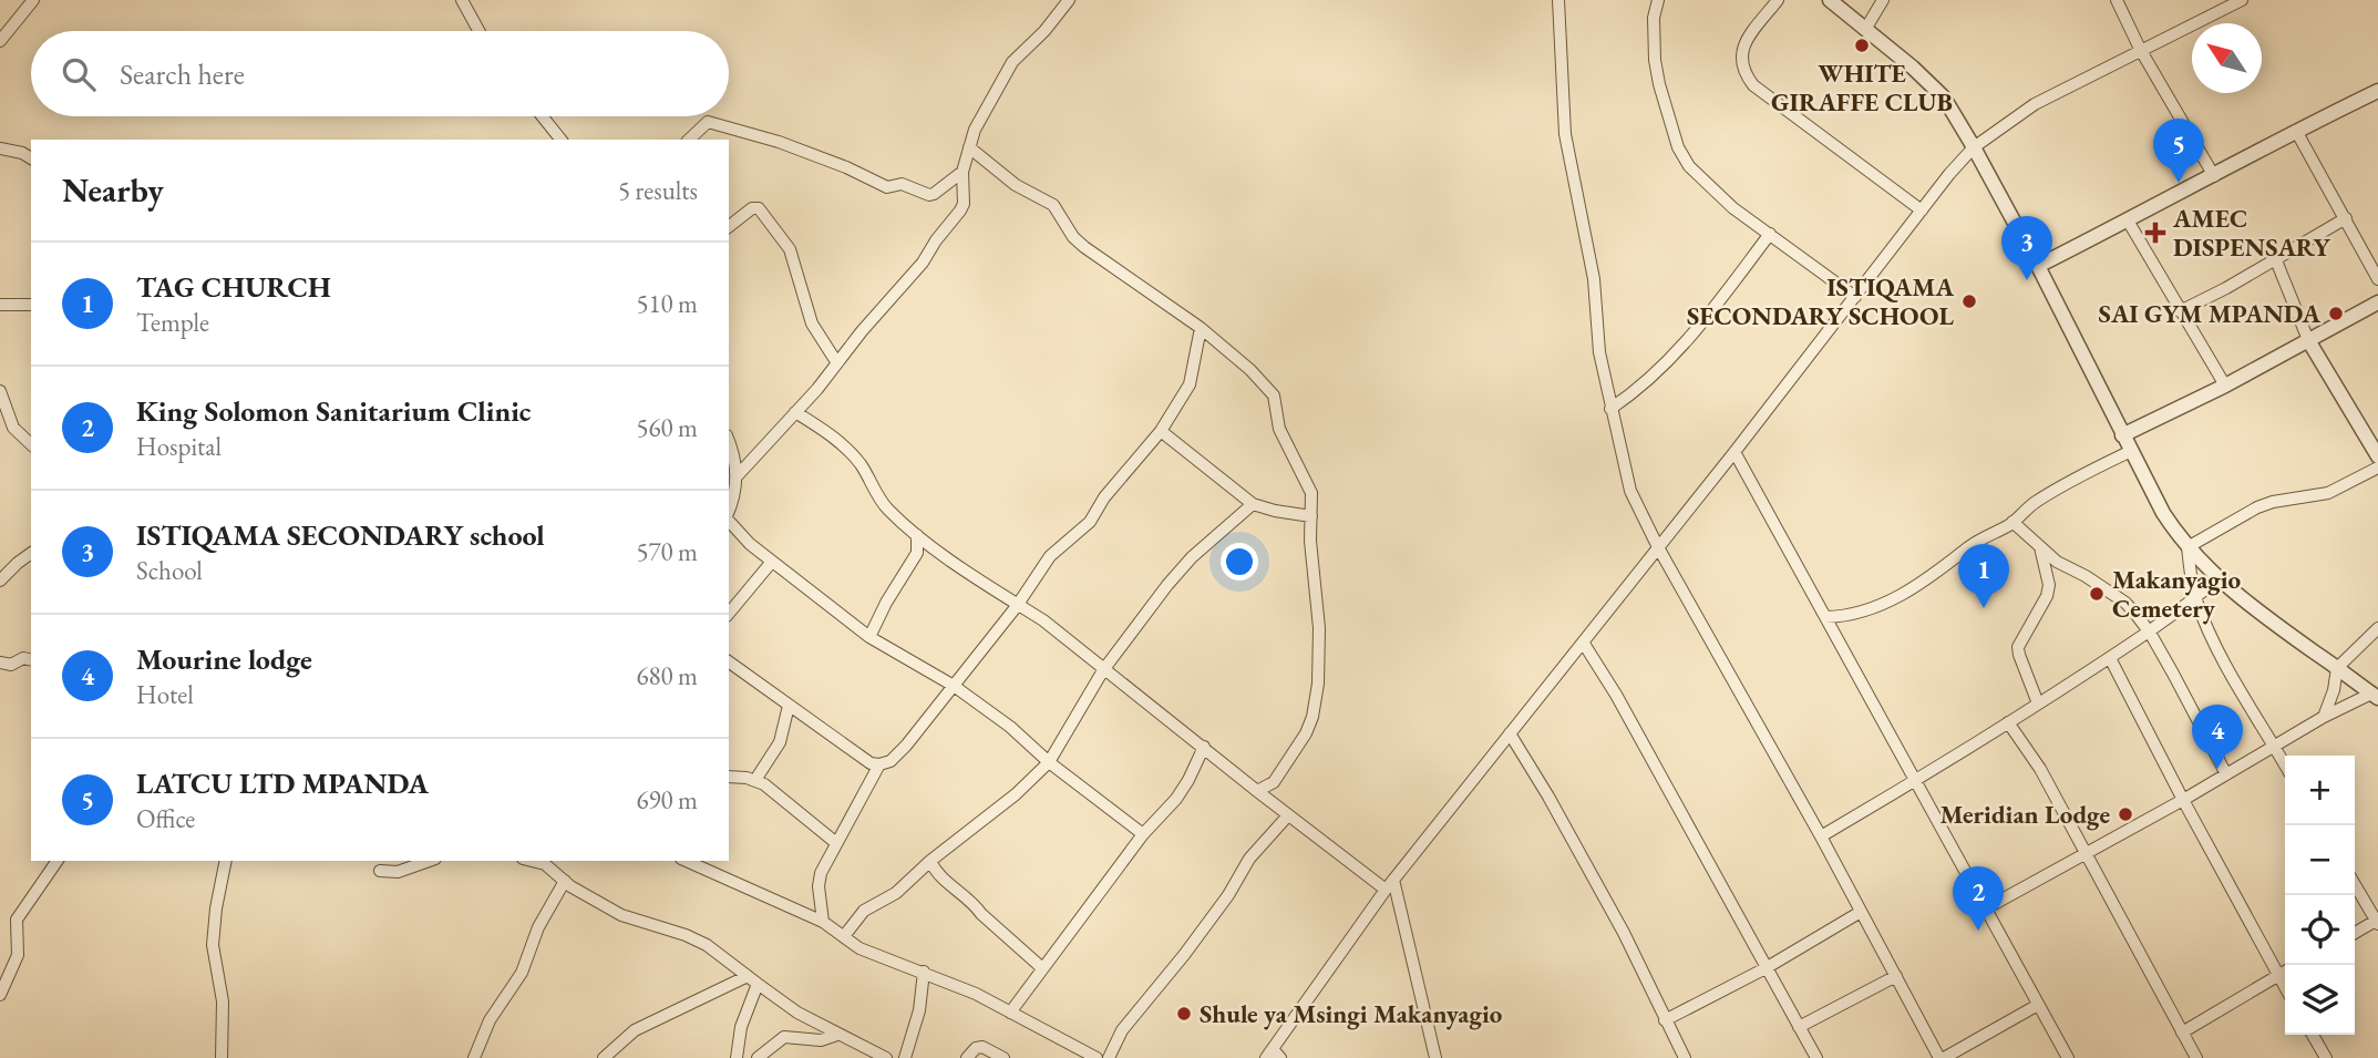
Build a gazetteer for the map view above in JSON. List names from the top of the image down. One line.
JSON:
{"places":{"other":["WHITE GIRAFFE CLUB","ISTIQAMA SECONDARY SCHOOL","SAI GYM MPANDA","Makanyagio Cemetery","Meridian Lodge","Shule ya Msingi Makanyagio"],"health":["AMEC DISPENSARY"]},"north":"top left","page":{"search":"Search here","pins":["5","3","1","4","2"],"heading":["Nearby","5 results"],"list":[{"mark":"1","name":"TAG CHURCH","note":"Temple","value":"510 m"},{"mark":"2","name":"King Solomon Sanitarium Clinic","note":"Hospital","value":"560 m"},{"mark":"3","name":"ISTIQAMA SECONDARY school","note":"School","value":"570 m"},{"mark":"4","name":"Mourine lodge","note":"Hotel","value":"680 m"},{"mark":"5","name":"LATCU LTD MPANDA","note":"Office","value":"690 m"}],"map_buttons":["+","−"]}}
